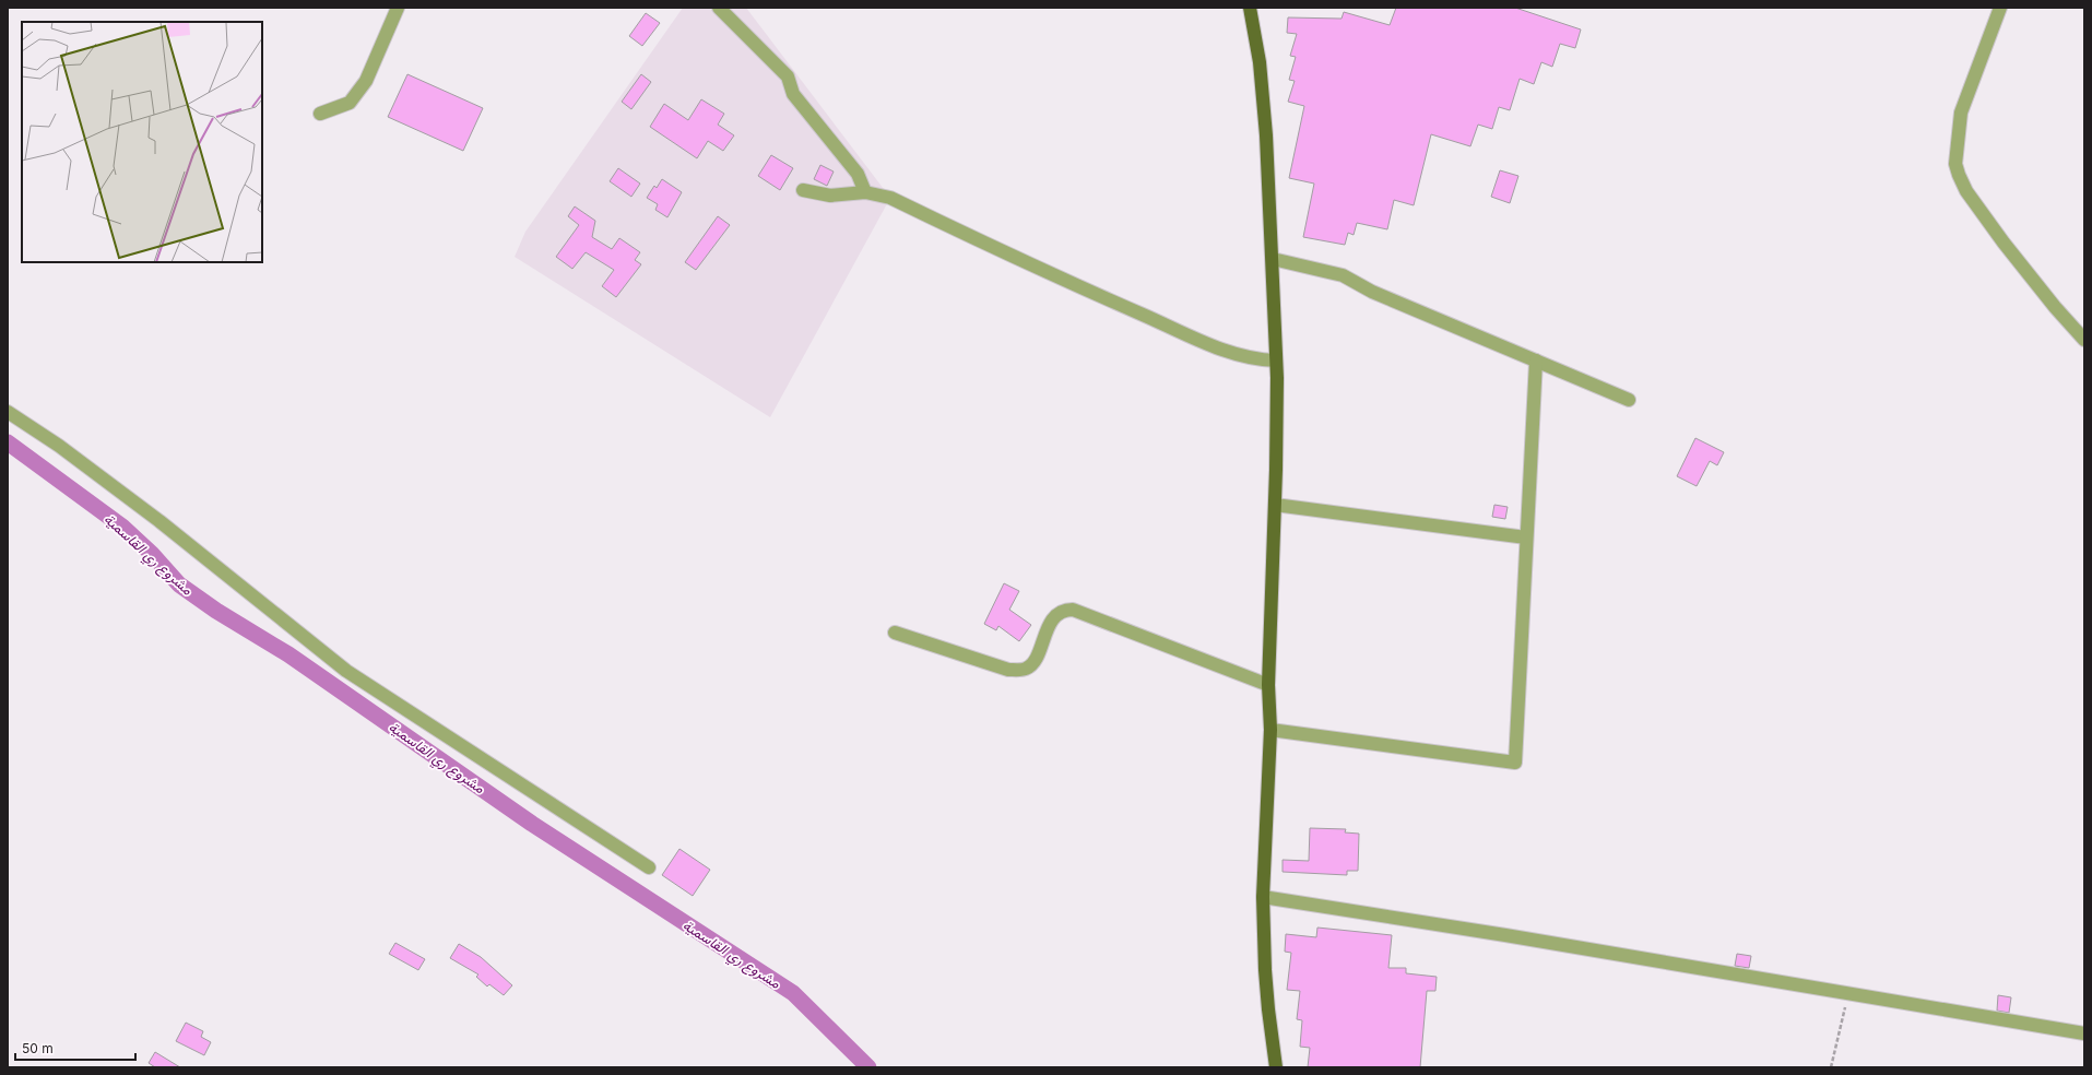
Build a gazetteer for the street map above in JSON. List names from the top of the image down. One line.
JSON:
{"water":["مشروع ري القاسمية"],"scale_bar":"50 m"}
